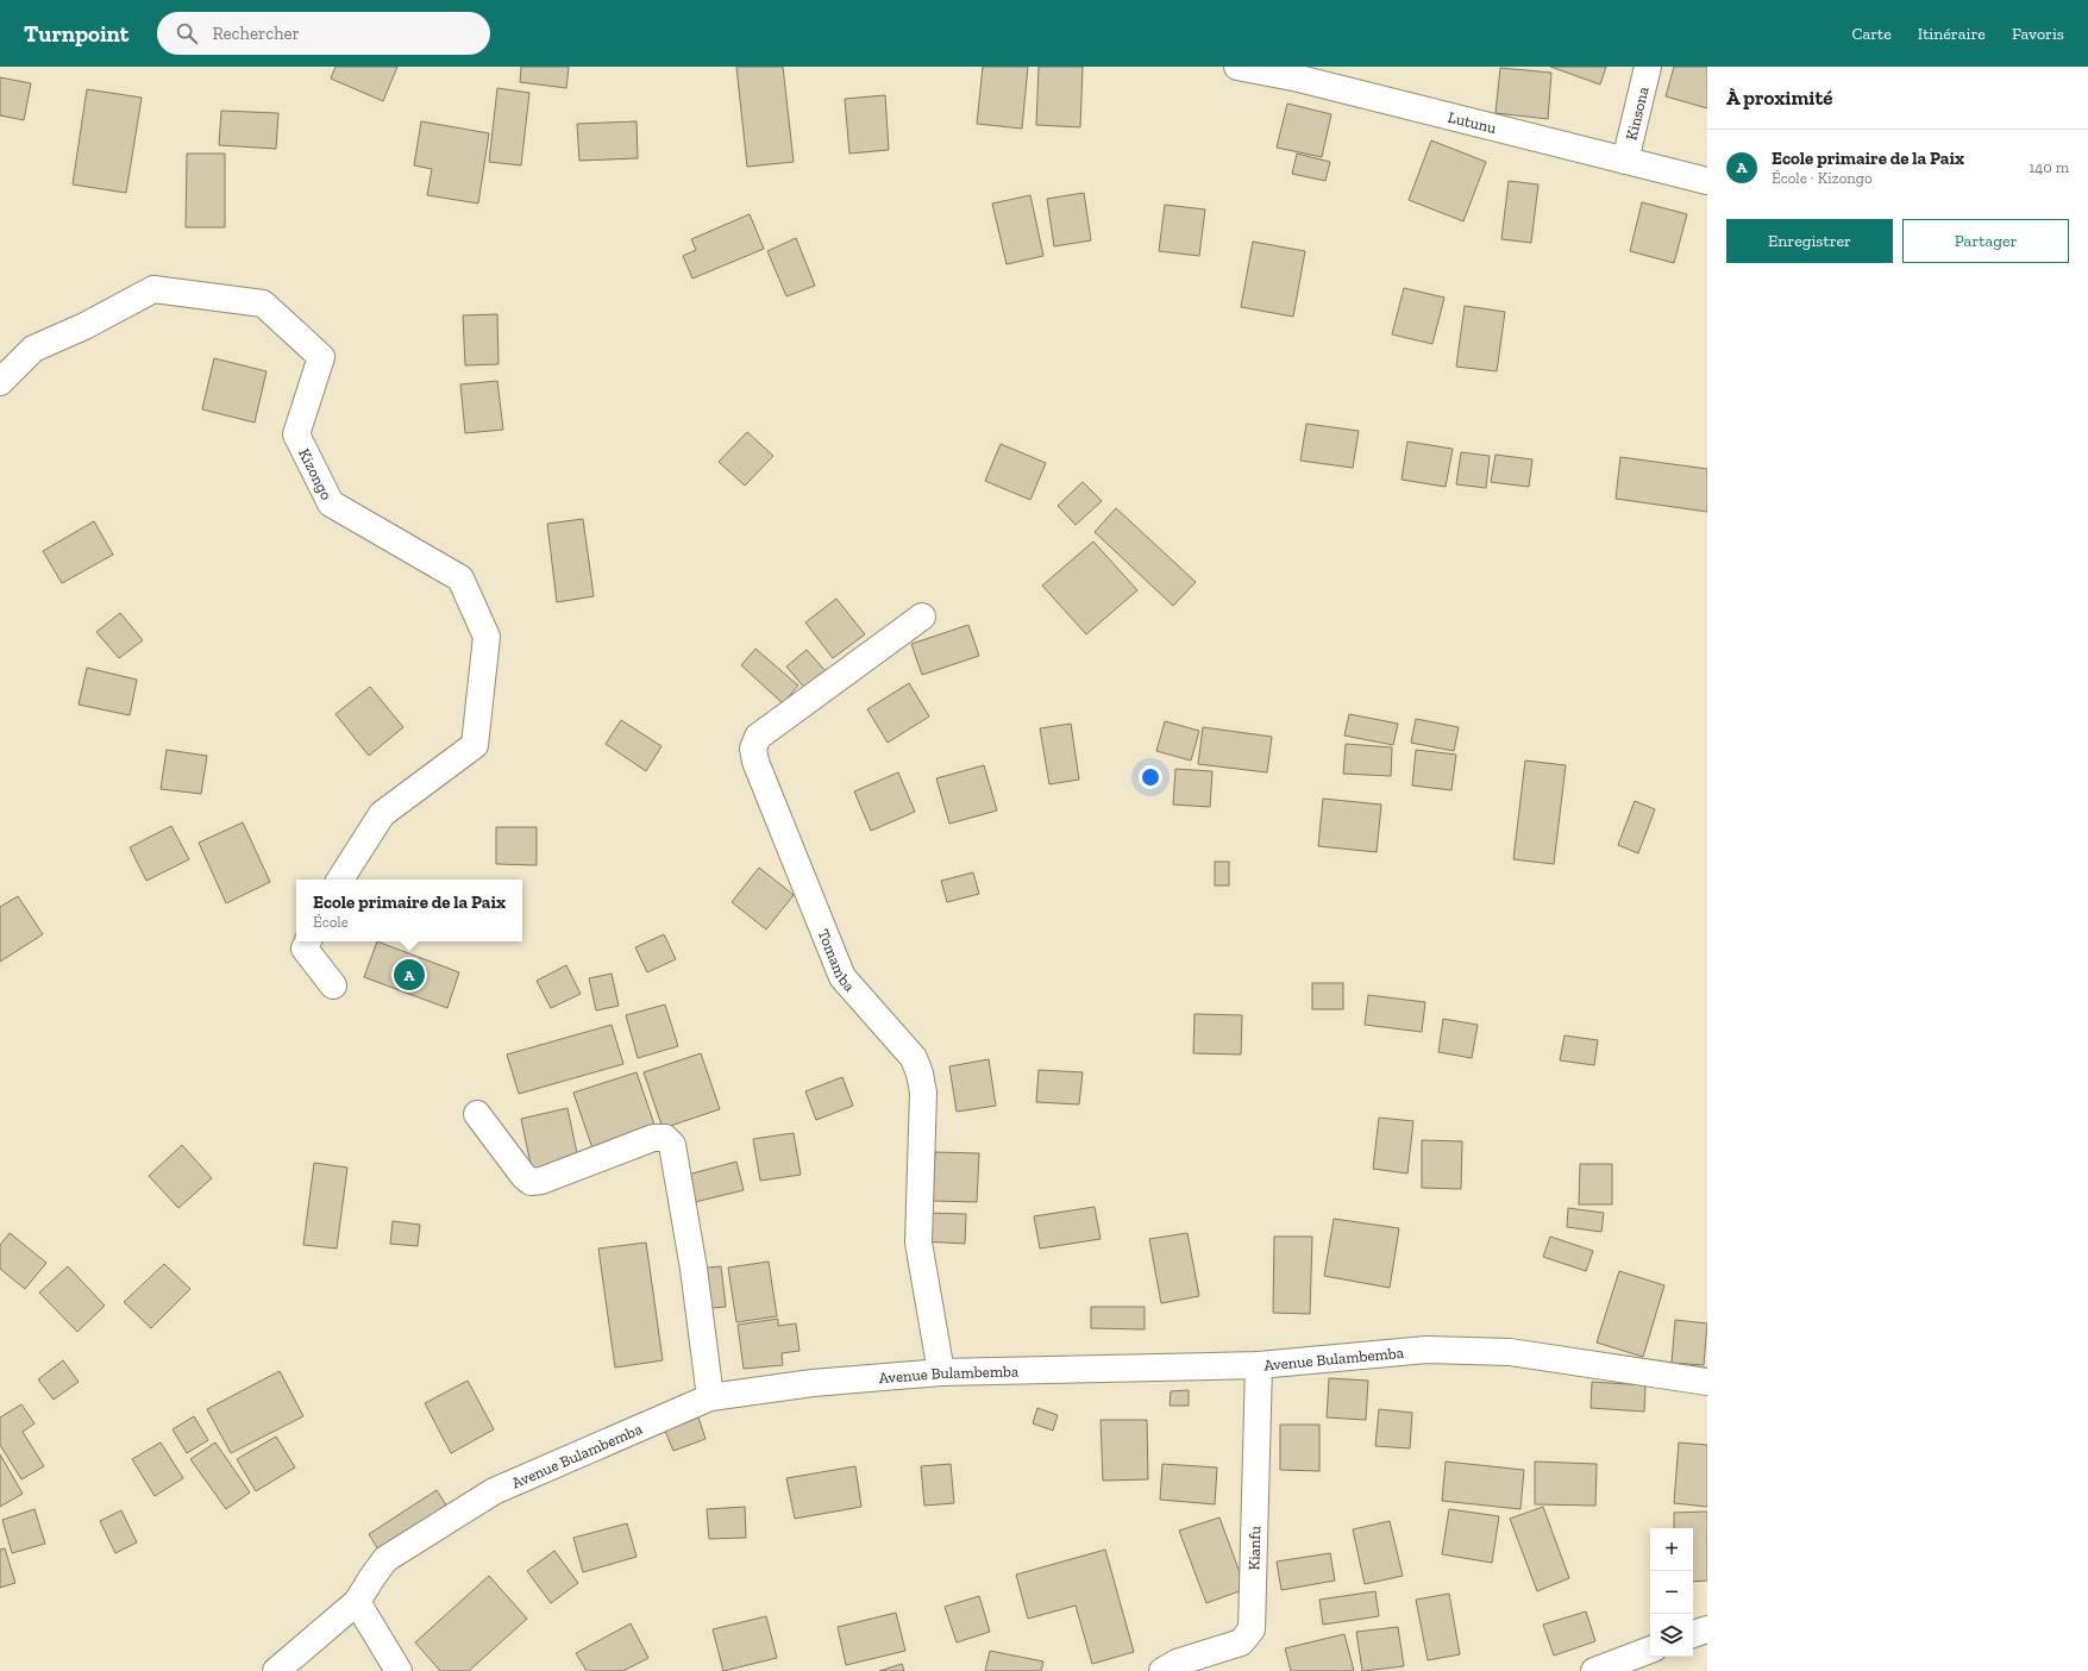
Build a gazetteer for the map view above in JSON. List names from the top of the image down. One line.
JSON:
{"streets":{"street":["Kinsona","Lutunu","Kizongo","Tomamba","Avenue Bulambemba","Kianfu"]},"crossings":[["Kinsona","Lutunu"],["Tomamba","Avenue Bulambemba"],["Avenue Bulambemba","Kianfu"]],"page":{"header":"Turnpoint","search":"Rechercher","nav":["Carte","Itinéraire","Favoris"],"heading":"À proximité","list":[{"mark":"A","name":"Ecole primaire de la Paix","note":"École · Kizongo","value":"140 m"}],"buttons":["Enregistrer","Partager"],"popup":["Ecole primaire de la Paix","École"],"pins":"A","map_buttons":["+","−"]}}
